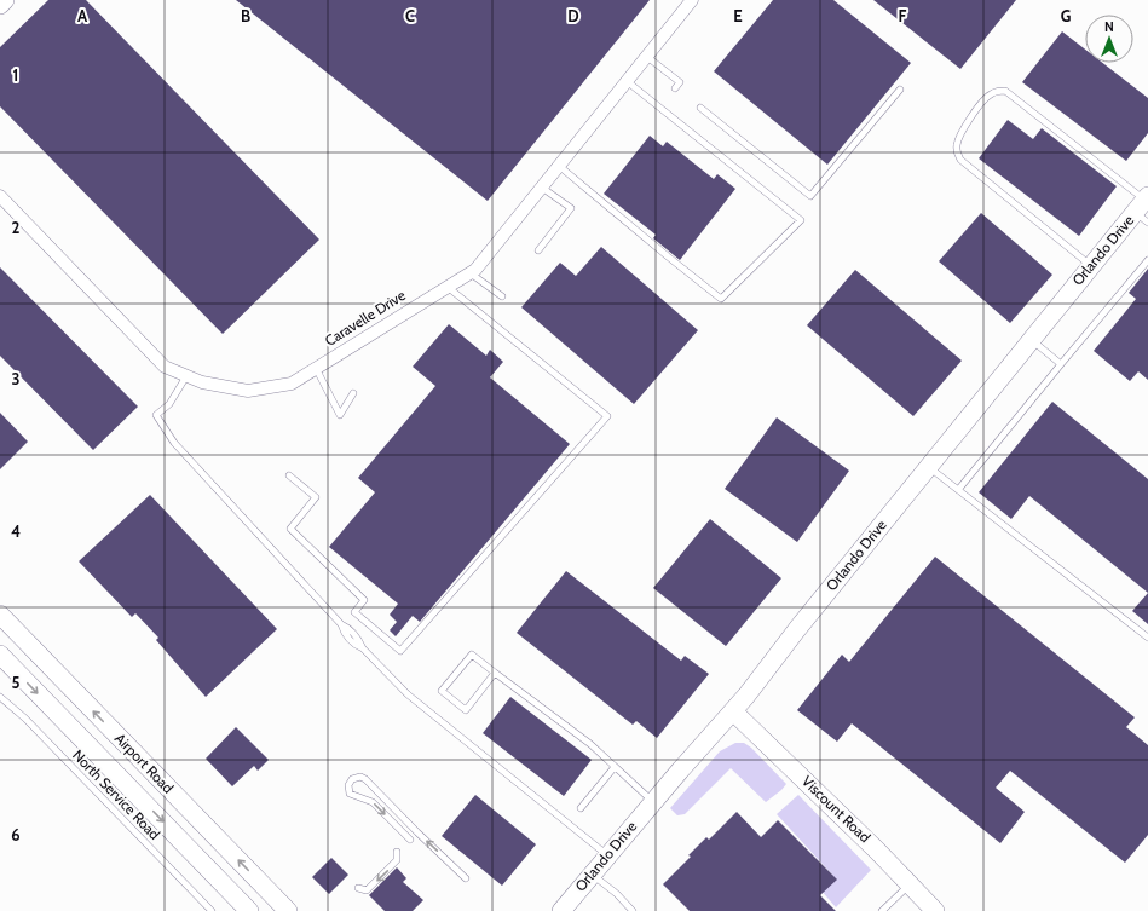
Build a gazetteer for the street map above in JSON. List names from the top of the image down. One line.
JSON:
{"streets":{"street":["Orlando Drive","Caravelle Drive","Airport Road","Viscount Road"],"lane":["North Service Road"]},"crossings":[["Orlando Drive","Viscount Road"]],"north":"top","grid":{"columns":["A","B","C","D","E","F","G"],"rows":["1","2","3","4","5","6"]}}
